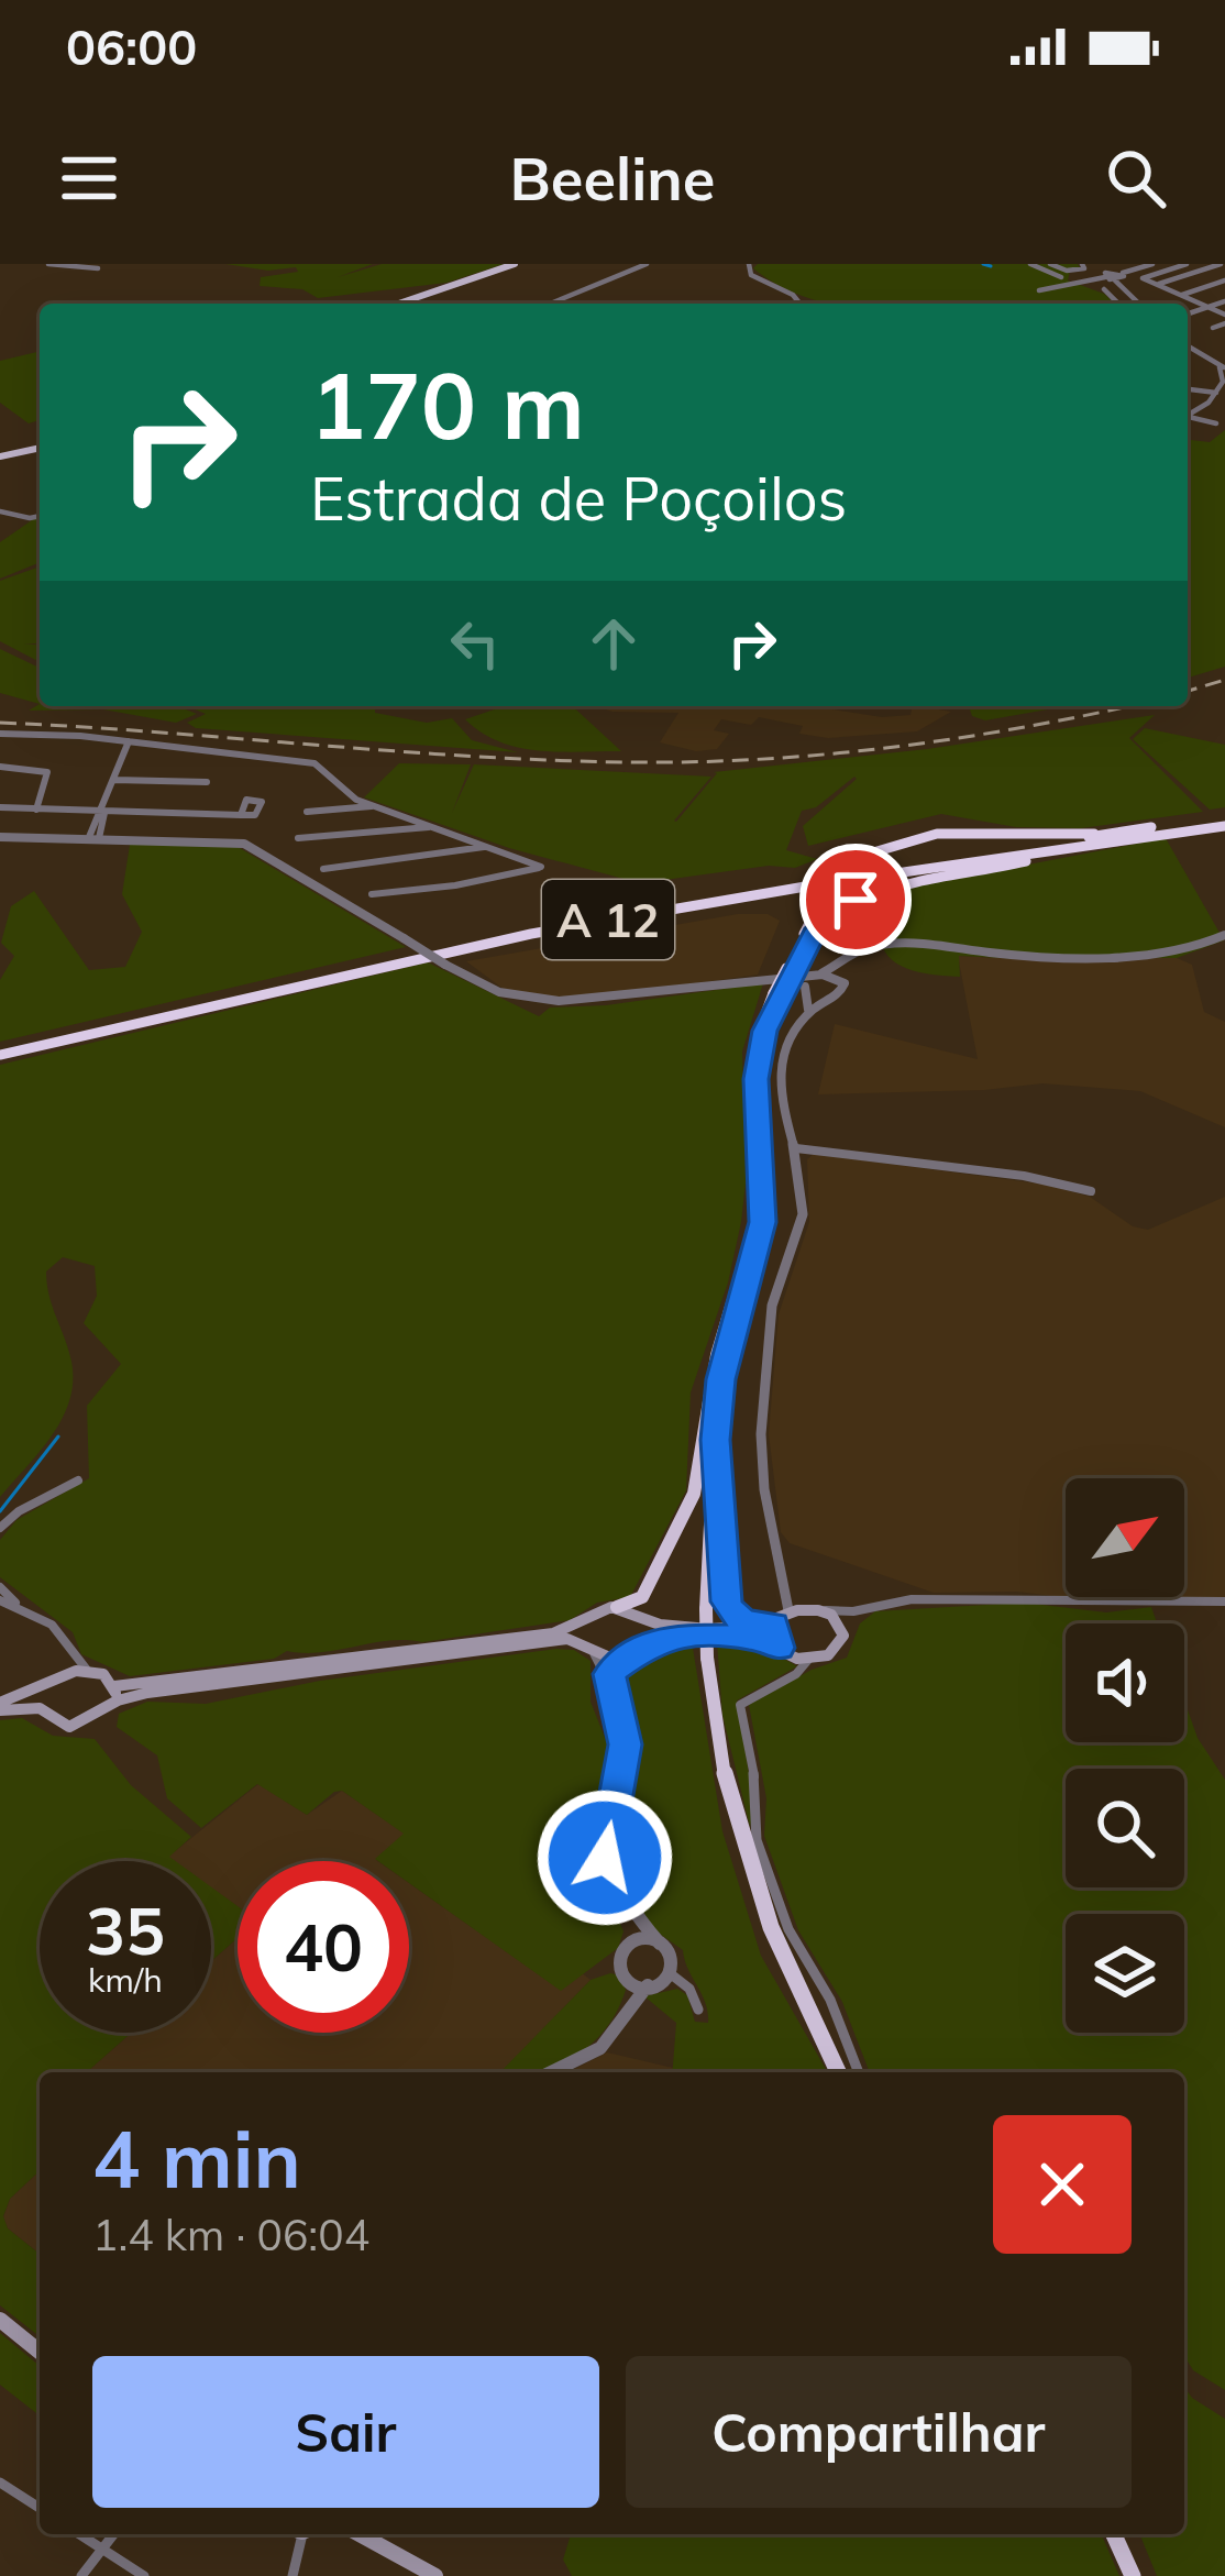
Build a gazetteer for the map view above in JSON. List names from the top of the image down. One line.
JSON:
{"streets":{"highway":["A 12"]},"north":"top right","page":{"status":"06:00","header":"Beeline","turn":["170 m","Estrada de Poçoilos"],"speed":"35 km/h","limit":"40","heading":["4 min","1.4 km · 06:04"],"buttons":["Sair","Compartilhar"]}}
